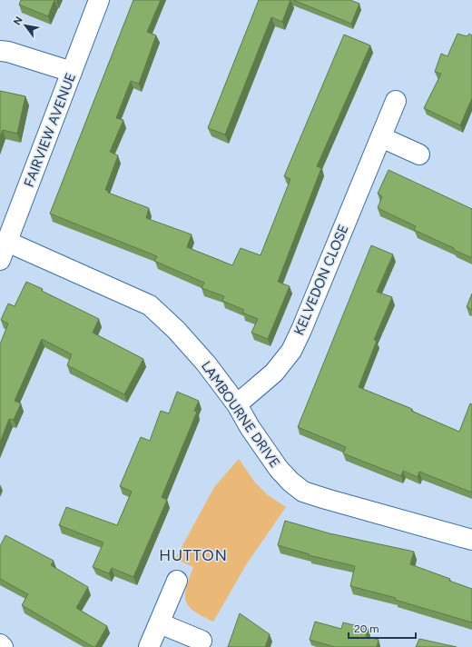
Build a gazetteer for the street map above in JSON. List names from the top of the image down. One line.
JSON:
{"streets":{"street":["FAIRVIEW AVENUE","KELVEDON CLOSE","LAMBOURNE DRIVE"]},"crossings":[["FAIRVIEW AVENUE","LAMBOURNE DRIVE"],["KELVEDON CLOSE","LAMBOURNE DRIVE"]],"districts":["HUTTON"],"scale_bar":"20 m","north":"top left"}
